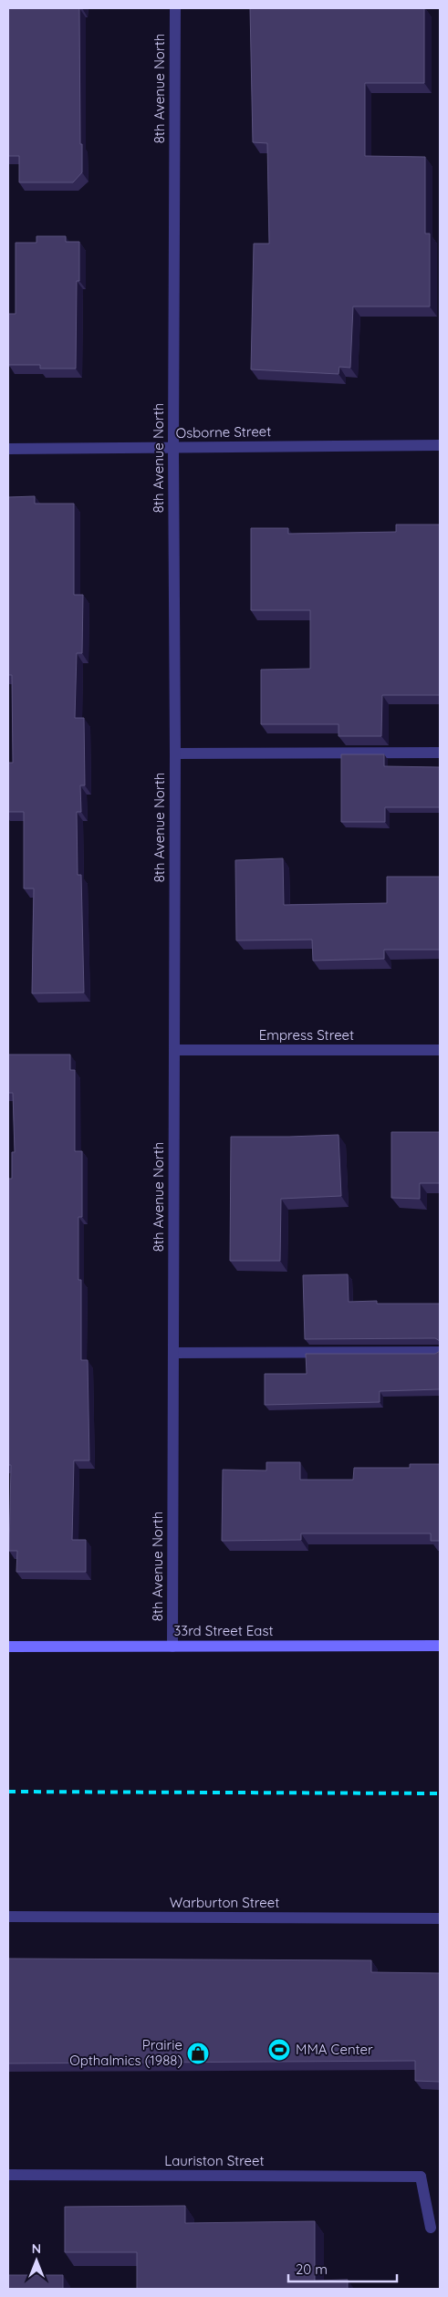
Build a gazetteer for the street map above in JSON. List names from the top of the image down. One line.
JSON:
{"streets":{"street":["8th Avenue North","Osborne Street","Empress Street","33rd Street East","Warburton Street","Lauriston Street"]},"crossings":[["8th Avenue North","Osborne Street"],["8th Avenue North","Empress Street"],["8th Avenue North","33rd Street East"]],"places":{"sports":["MMA Center"],"shop":["Prairie Opthalmics (1988)"]},"scale_bar":"20 m","north":"top"}
